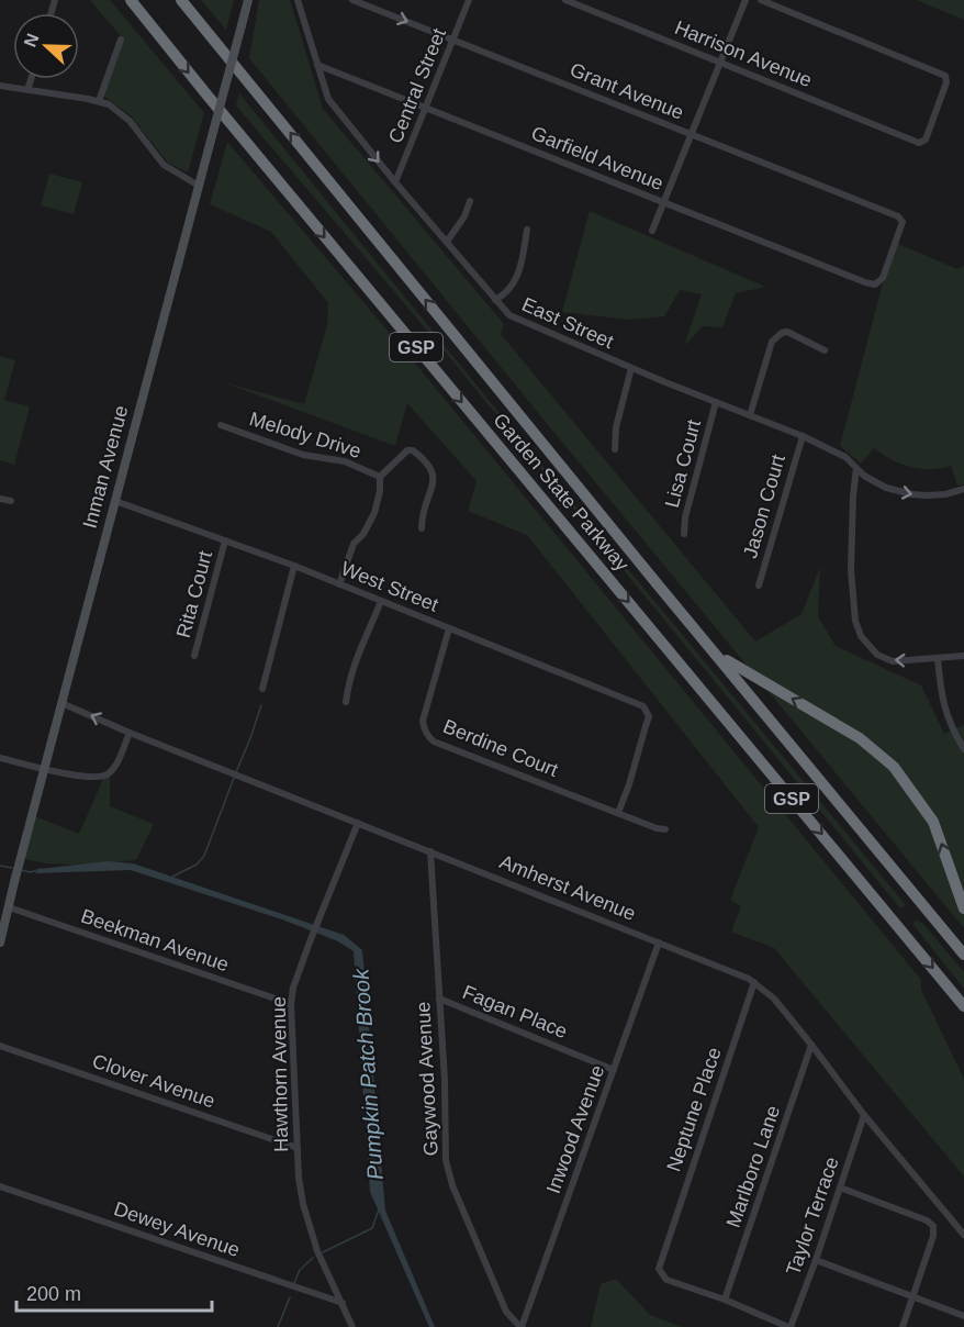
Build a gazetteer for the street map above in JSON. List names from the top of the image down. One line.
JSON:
{"streets":{"highway":["GSP","Garden State Parkway"],"main road":["Inman Avenue"],"street":["Harrison Avenue","Central Street","Grant Avenue","Garfield Avenue","East Street","Melody Drive","Lisa Court","Jason Court","West Street","Rita Court","Berdine Court","Amherst Avenue","Beekman Avenue","Fagan Place","Hawthorn Avenue","Gaywood Avenue","Clover Avenue","Neptune Place","Inwood Avenue","Marlboro Lane","Taylor Terrace","Dewey Avenue"]},"crossings":[["Central Street","Grant Avenue"],["Central Street","Garfield Avenue"],["Central Street","East Street"],["Grant Avenue","Garfield Avenue"],["Garfield Avenue","East Street"],["East Street","Lisa Court"],["East Street","Jason Court"],["Inman Avenue","West Street"],["Inman Avenue","Amherst Avenue"],["Inman Avenue","Beekman Avenue"],["West Street","Rita Court"],["West Street","Berdine Court"],["Amherst Avenue","Hawthorn Avenue"],["Amherst Avenue","Gaywood Avenue"],["Amherst Avenue","Neptune Place"],["Amherst Avenue","Inwood Avenue"],["Amherst Avenue","Marlboro Lane"],["Amherst Avenue","Taylor Terrace"],["Beekman Avenue","Hawthorn Avenue"],["Fagan Place","Gaywood Avenue"],["Fagan Place","Inwood Avenue"],["Hawthorn Avenue","Clover Avenue"],["Hawthorn Avenue","Dewey Avenue"],["Gaywood Avenue","Inwood Avenue"],["Neptune Place","Marlboro Lane"],["Neptune Place","Taylor Terrace"]],"water":["Pumpkin Patch Brook"],"scale_bar":"200 m","north":"left"}
